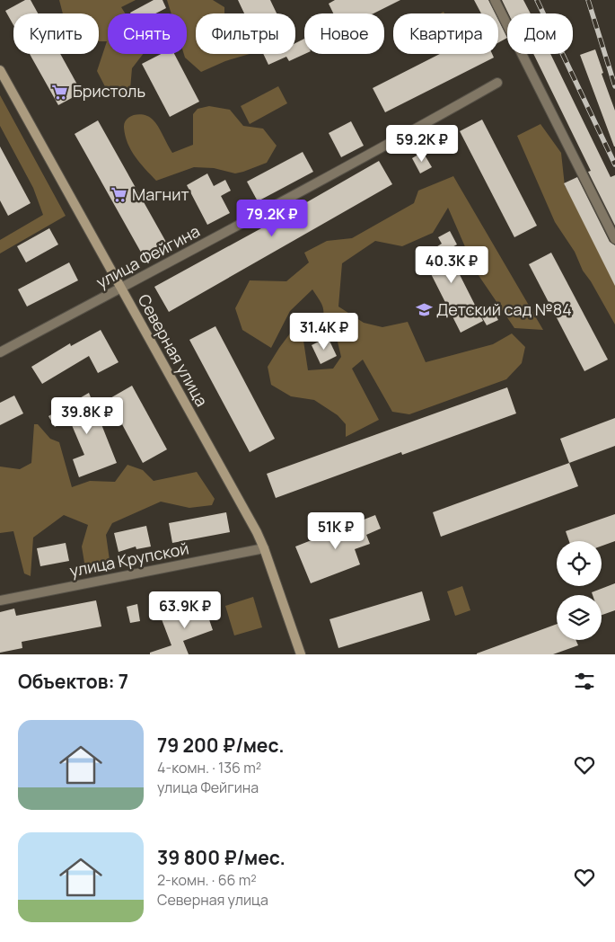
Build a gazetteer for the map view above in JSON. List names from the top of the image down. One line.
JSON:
{"streets":{"street":["улица Фейгина","Северная улица","улица Крупской"]},"crossings":[["улица Фейгина","Северная улица"],["Северная улица","улица Крупской"]],"places":{"supermarket":["Бристоль","Магнит"],"school or university":["Детский сад №84"]},"page":{"chip":["Купить","Снять","Фильтры","Новое","Квартира","Дом"],"price":["59.2K ₽","79.2K ₽","40.3K ₽","31.4K ₽","39.8K ₽","51K ₽","63.9K ₽"],"heading":"Объектов: 7","list":[{"name":"79 200 ₽/мес.","note":"4-комн. · 136 m² · улица Фейгина"},{"name":"39 800 ₽/мес.","note":"2-комн. · 66 m² · Северная улица"}]}}
